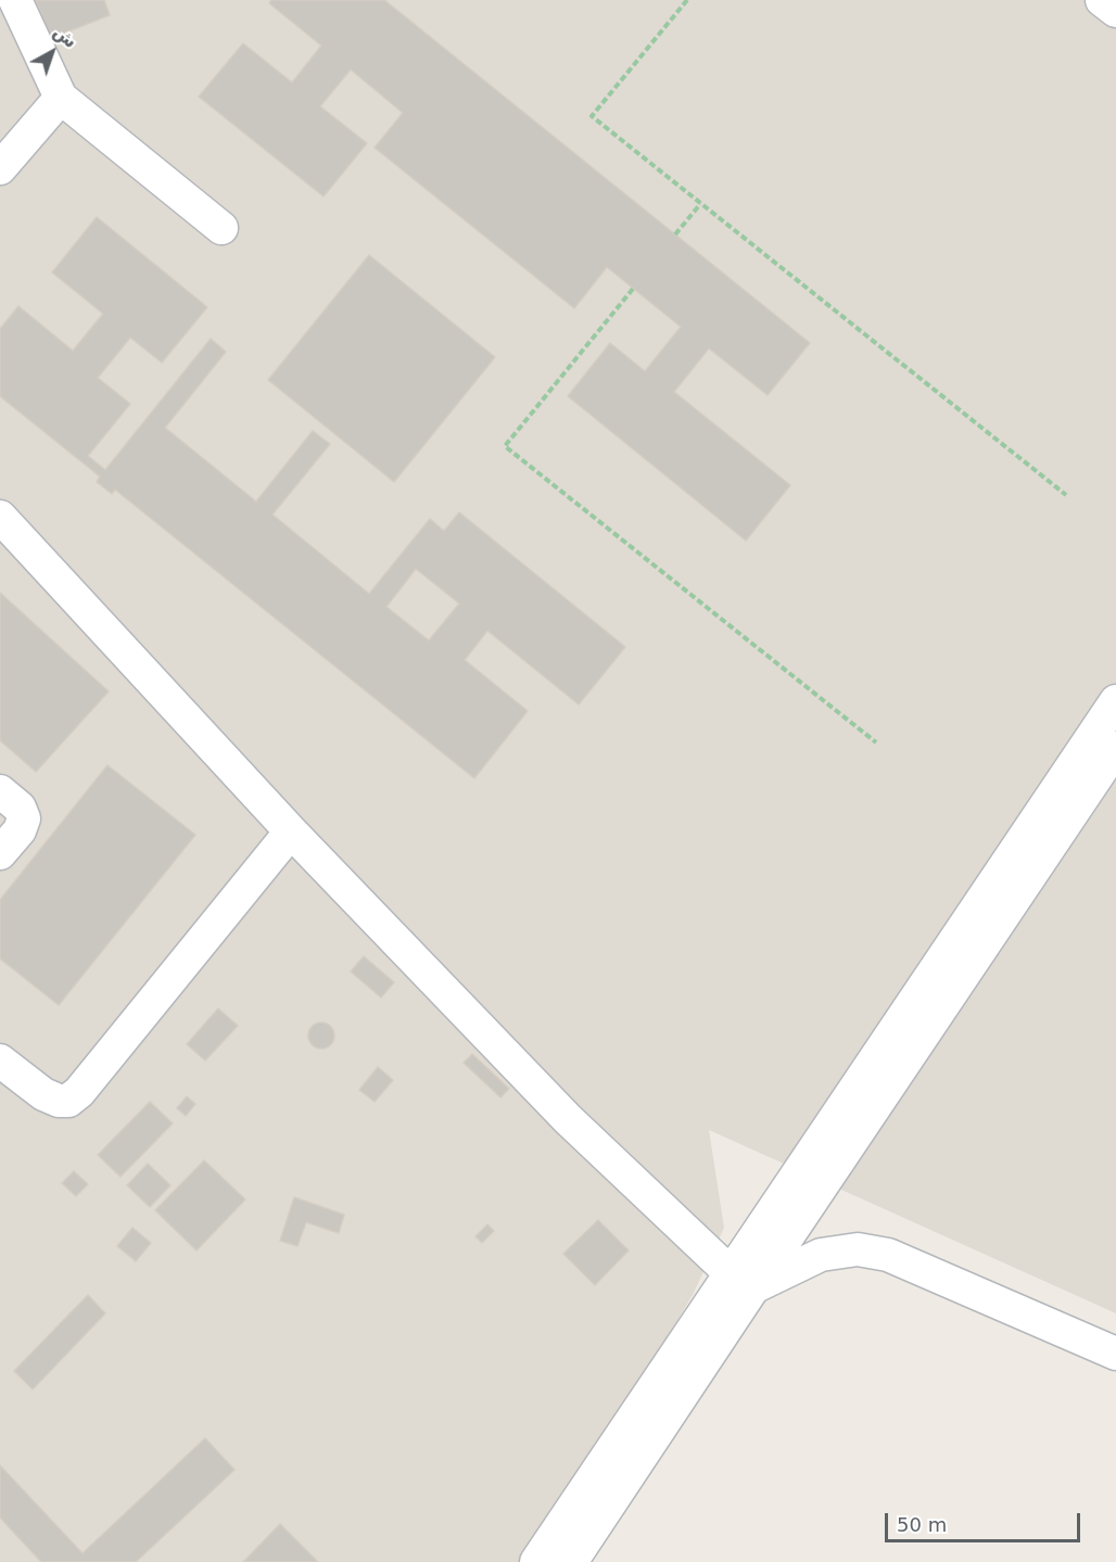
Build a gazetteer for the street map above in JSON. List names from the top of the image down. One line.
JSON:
{"scale_bar":"50 m","north":"top right"}
